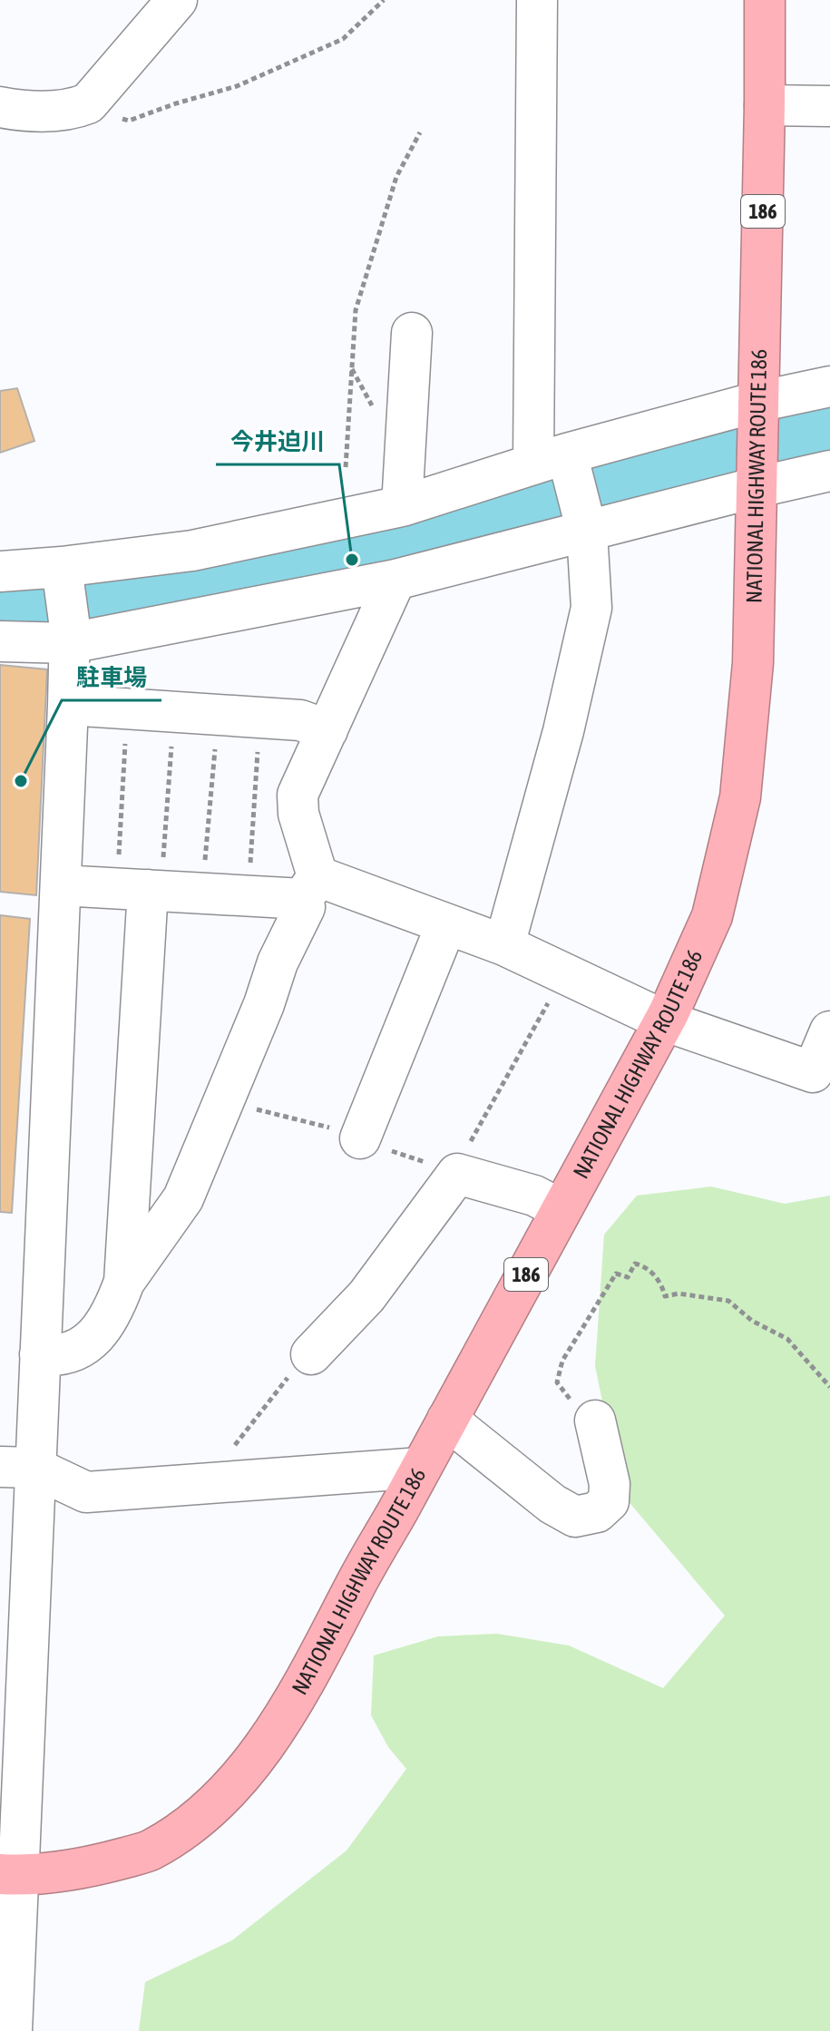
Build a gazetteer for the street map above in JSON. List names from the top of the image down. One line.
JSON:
{"streets":{"highway":["186","NATIONAL HIGHWAY ROUTE 186"]},"places":["今井迫川","駐車場"]}
